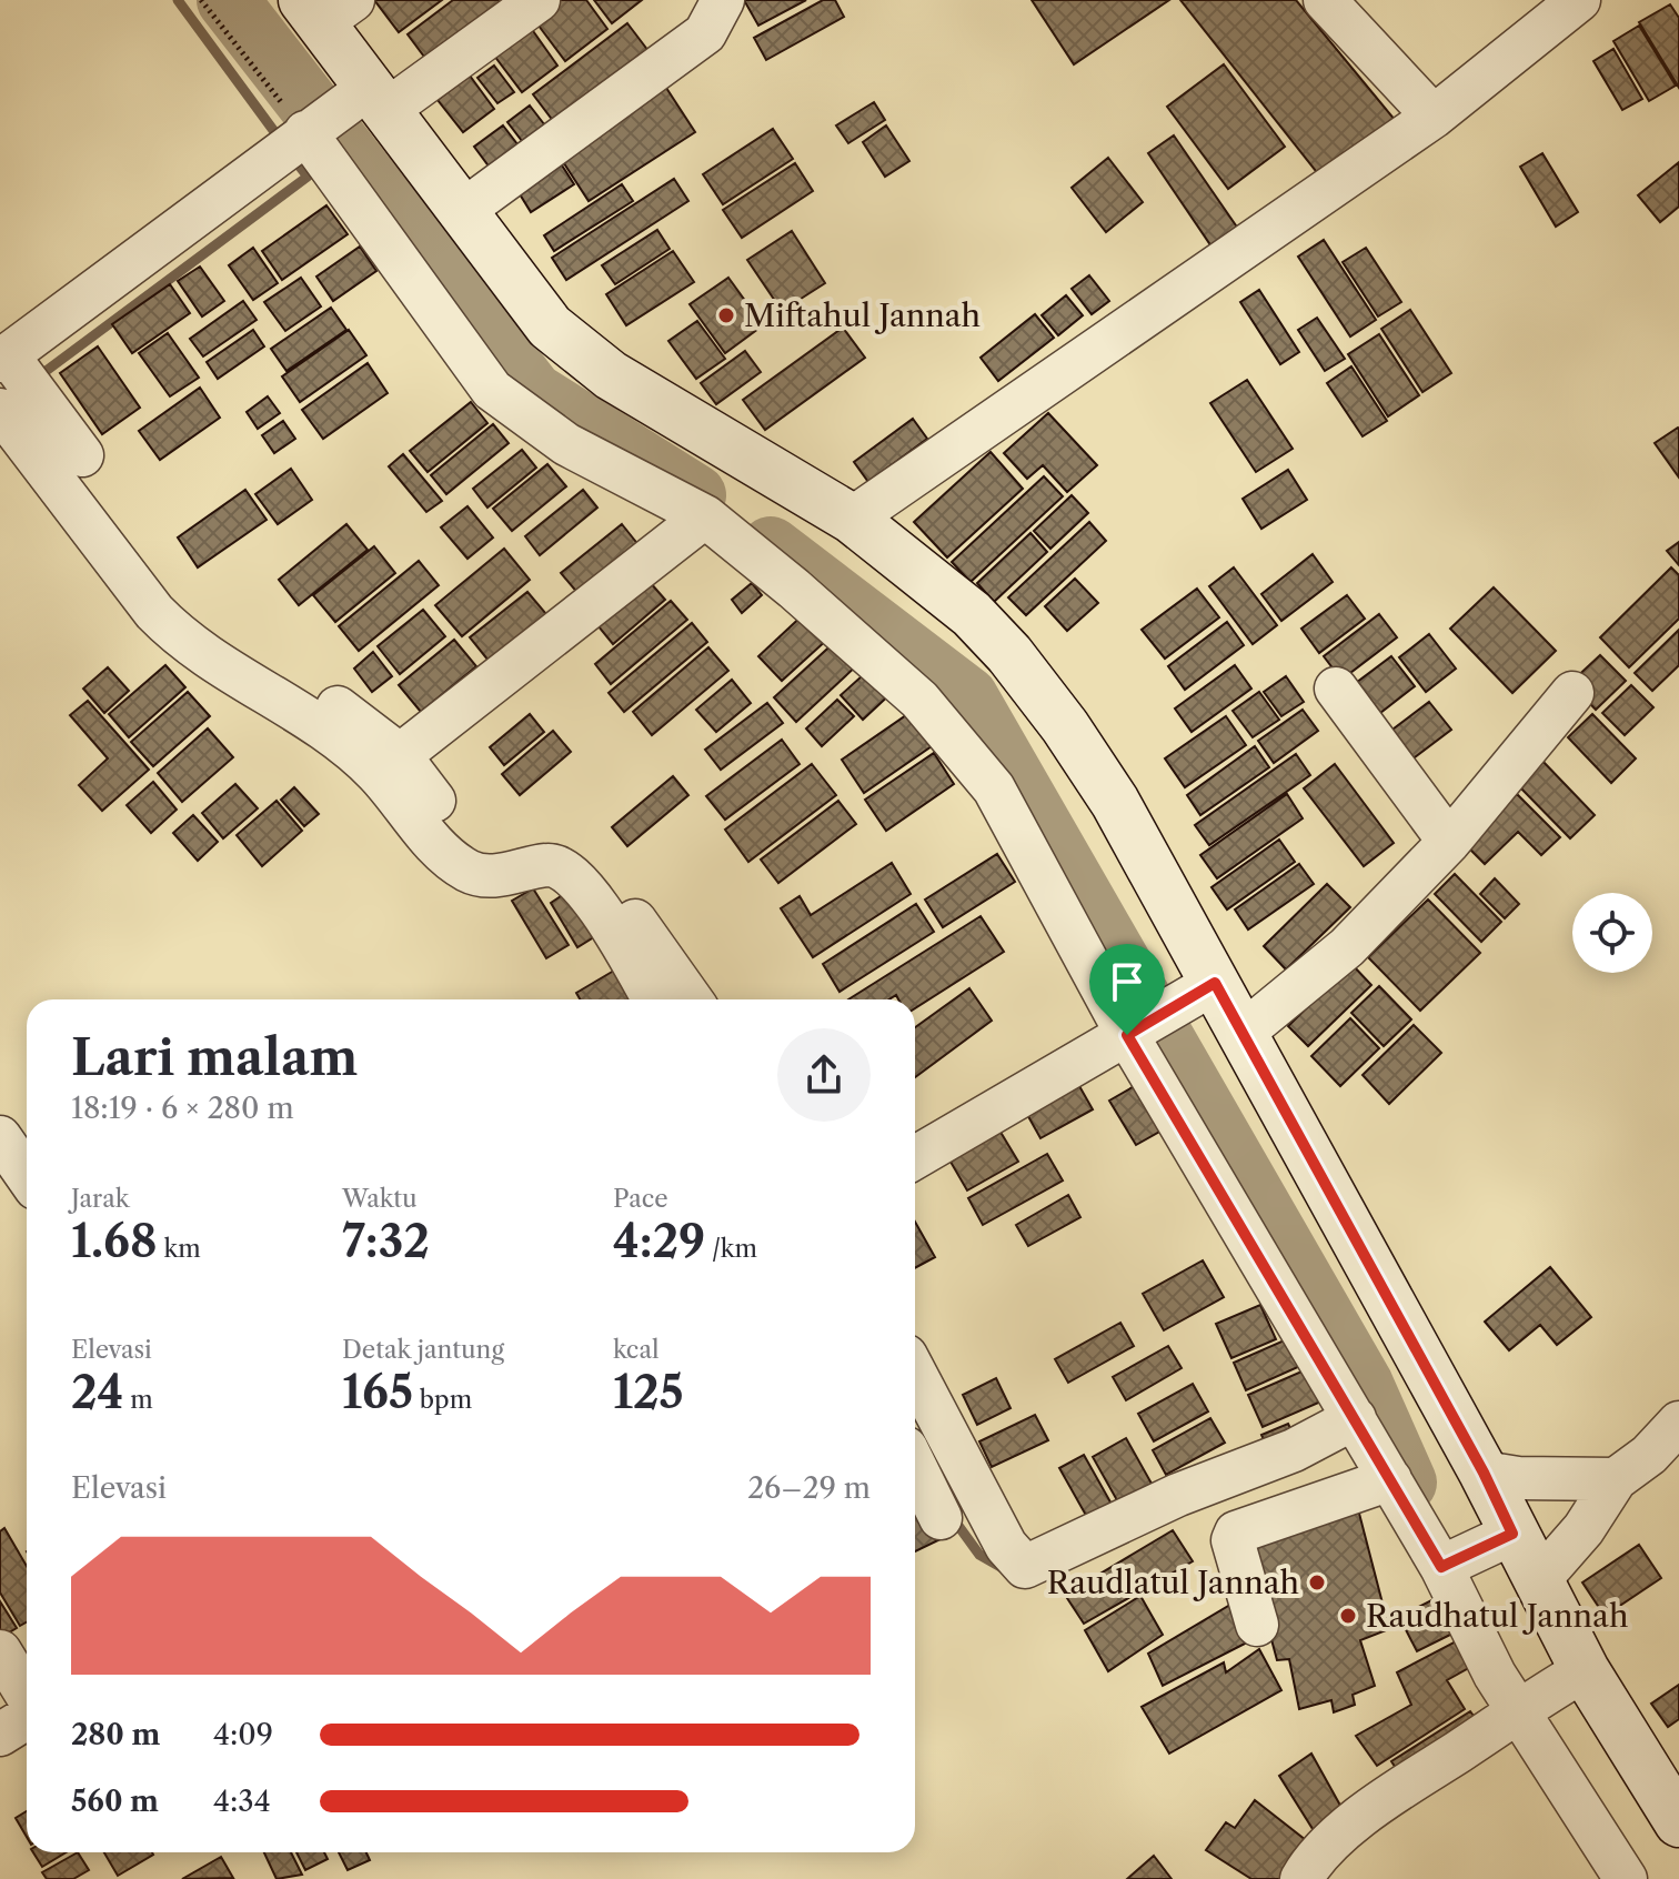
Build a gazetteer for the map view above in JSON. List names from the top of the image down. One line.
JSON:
{"places":["Miftahul Jannah","Raudlatul Jannah","Raudhatul Jannah"],"page":{"heading":["Lari malam","18:19 · 6 × 280 m"],"stats":[["Jarak","1.68 km"],["Waktu","7:32"],["Pace","4:29 /km"],["Elevasi","24 m"],["Detak jantung","165 bpm"],["kcal","125"]],"chart":["Elevasi","26–29 m"],"list":[{"name":"280 m","note":"4:09"},{"name":"560 m","note":"4:34"}]}}
